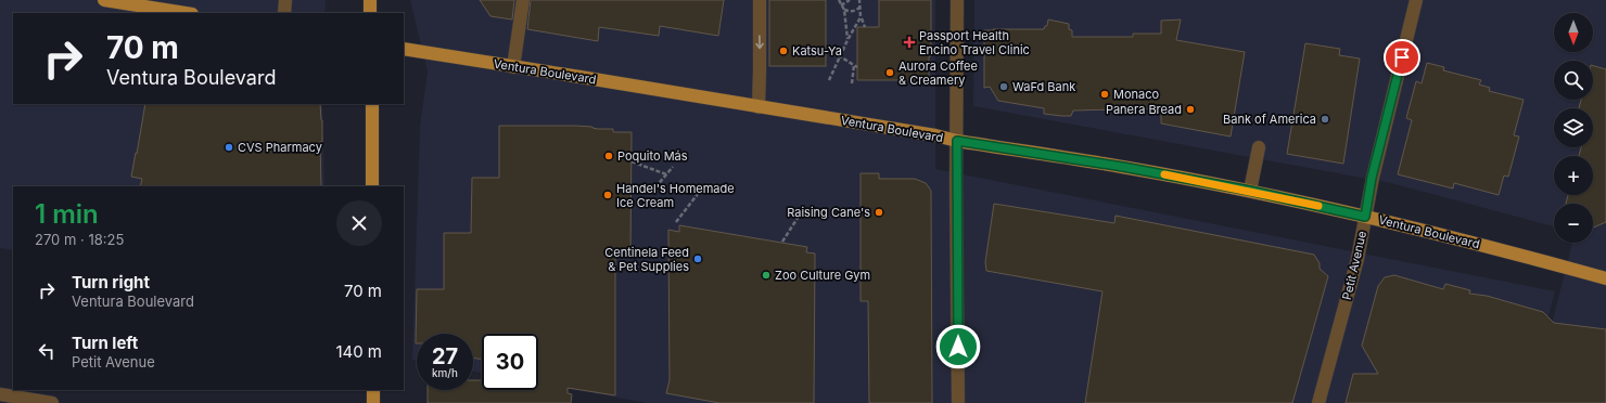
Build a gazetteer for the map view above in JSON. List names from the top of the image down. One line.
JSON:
{"streets":{"main road":["Ventura Boulevard"],"street":["Petit Avenue"]},"crossings":[["Ventura Boulevard","Petit Avenue"]],"places":{"health":["Passport Health Encino Travel Clinic"],"other":["Katsu-Ya","Aurora Coffee & Creamery","WaFd Bank","Monaco","Panera Bread","Bank of America","CVS Pharmacy","Poquito Más","Handel's Homemade Ice Cream","Raising Cane's","Centinela Feed & Pet Supplies","Zoo Culture Gym"]},"north":"bottom","page":{"map_buttons":["+","−"],"turn":["70 m","Ventura Boulevard"],"heading":["1 min","270 m · 18:25"],"list":[{"name":"Turn right","note":"Ventura Boulevard","value":"70 m"},{"name":"Turn left","note":"Petit Avenue","value":"140 m"}],"speed":"27 km/h","limit":"30"}}
